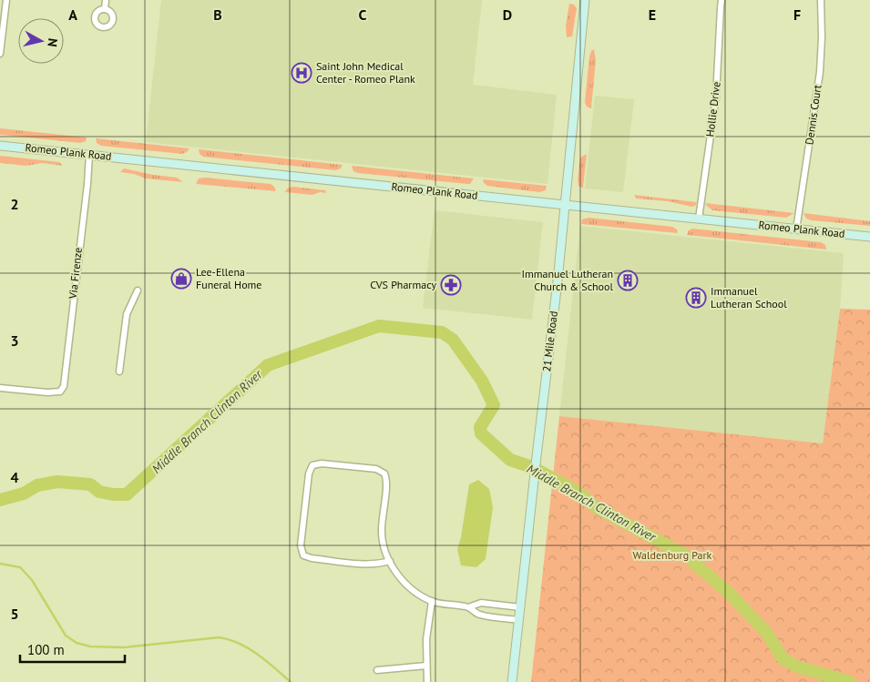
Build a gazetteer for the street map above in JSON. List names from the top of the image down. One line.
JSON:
{"streets":{"main road":["Romeo Plank Road","21 Mile Road"],"street":["Hollie Drive","Dennis Court","Via Firenze"]},"crossings":[["Hollie Drive","Romeo Plank Road"],["Dennis Court","Romeo Plank Road"],["Romeo Plank Road","Via Firenze"],["Romeo Plank Road","21 Mile Road"]],"water":["Middle Branch Clinton River"],"parks":["Waldenburg Park"],"places":{"hospital":["Saint John Medical Center - Romeo Plank"],"shop":["Lee-Ellena Funeral Home"],"building":["Immanuel Lutheran Church & School","Immanuel Lutheran School"],"pharmacy":["CVS Pharmacy"]},"scale_bar":"100 m","north":"right","grid":{"columns":["A","B","C","D","E","F"],"rows":["2","3","4","5"]}}
